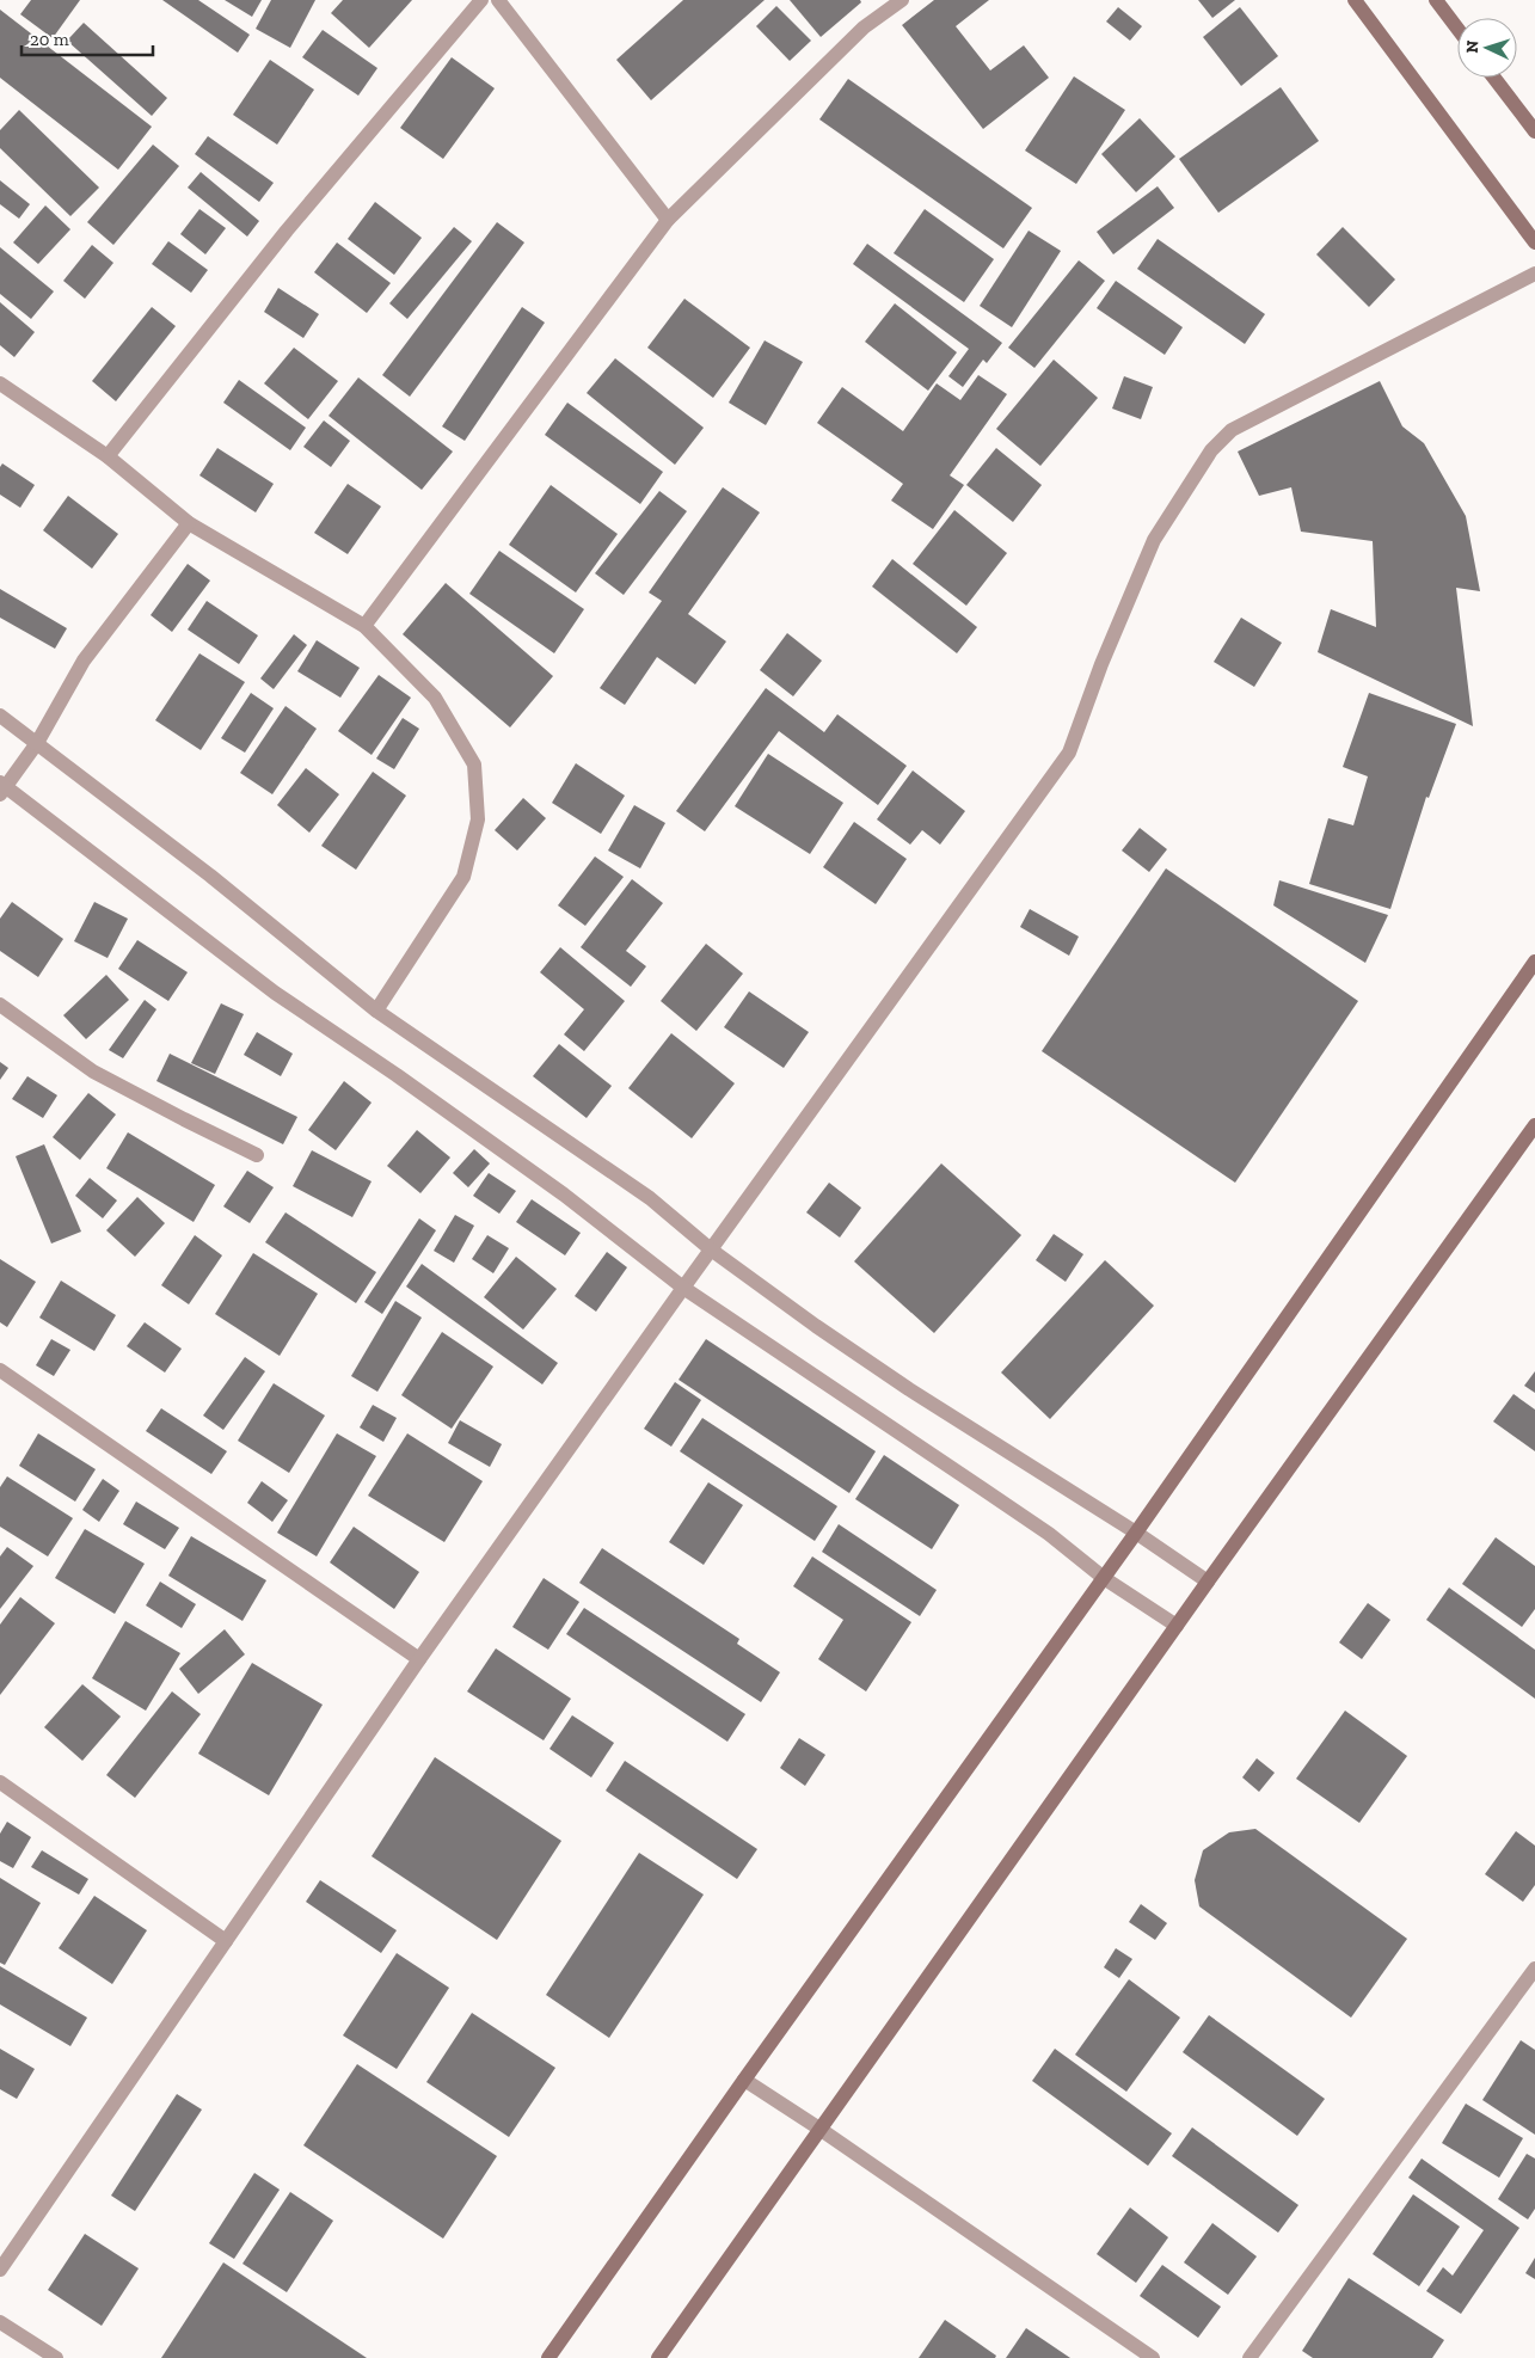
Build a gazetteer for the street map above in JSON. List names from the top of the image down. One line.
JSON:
{"scale_bar":"20 m","north":"left"}
